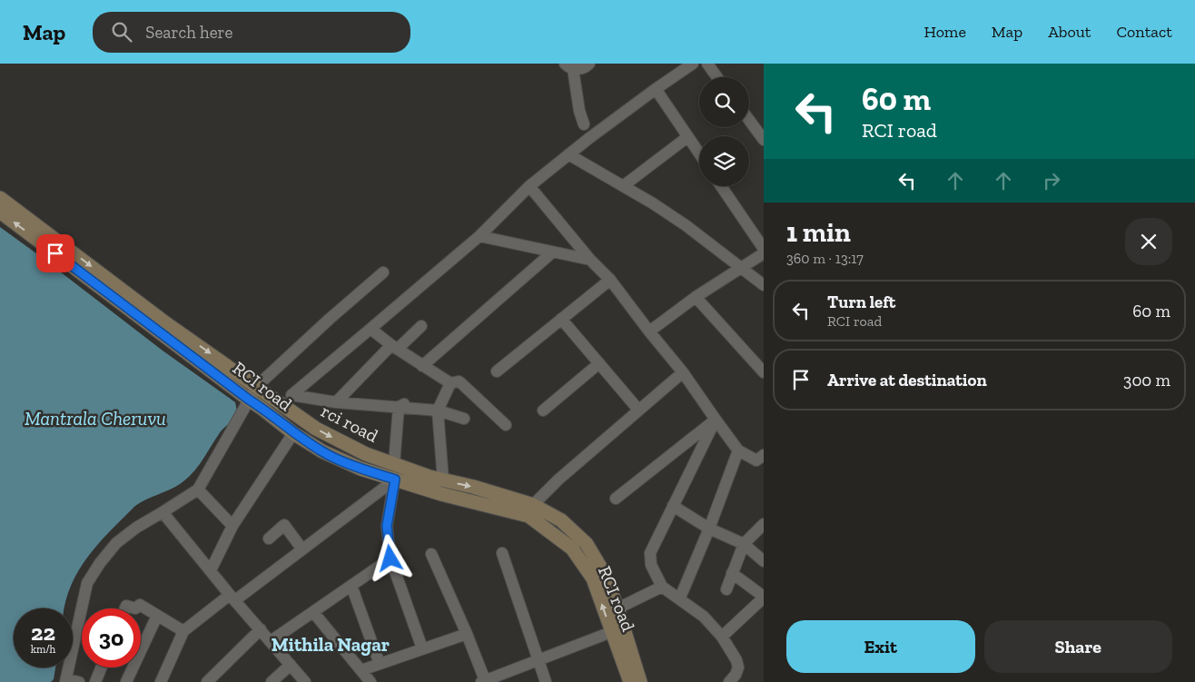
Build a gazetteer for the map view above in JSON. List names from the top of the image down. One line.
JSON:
{"streets":{"main road":["RCI road","rci road"]},"crossings":[["RCI road","rci road"]],"one_way":["RCI road","rci road"],"districts":["Mithila Nagar"],"water":["Mantrala Cheruvu"],"page":{"header":"Map","search":"Search here","nav":["Home","Map","About","Contact"],"turn":["60 m","RCI road"],"heading":["1 min","360 m · 13:17"],"list":[{"name":"Turn left","note":"RCI road","value":"60 m"},{"name":"Arrive at destination","value":"300 m"}],"speed":"22 km/h","limit":"30","buttons":["Exit","Share"]}}
